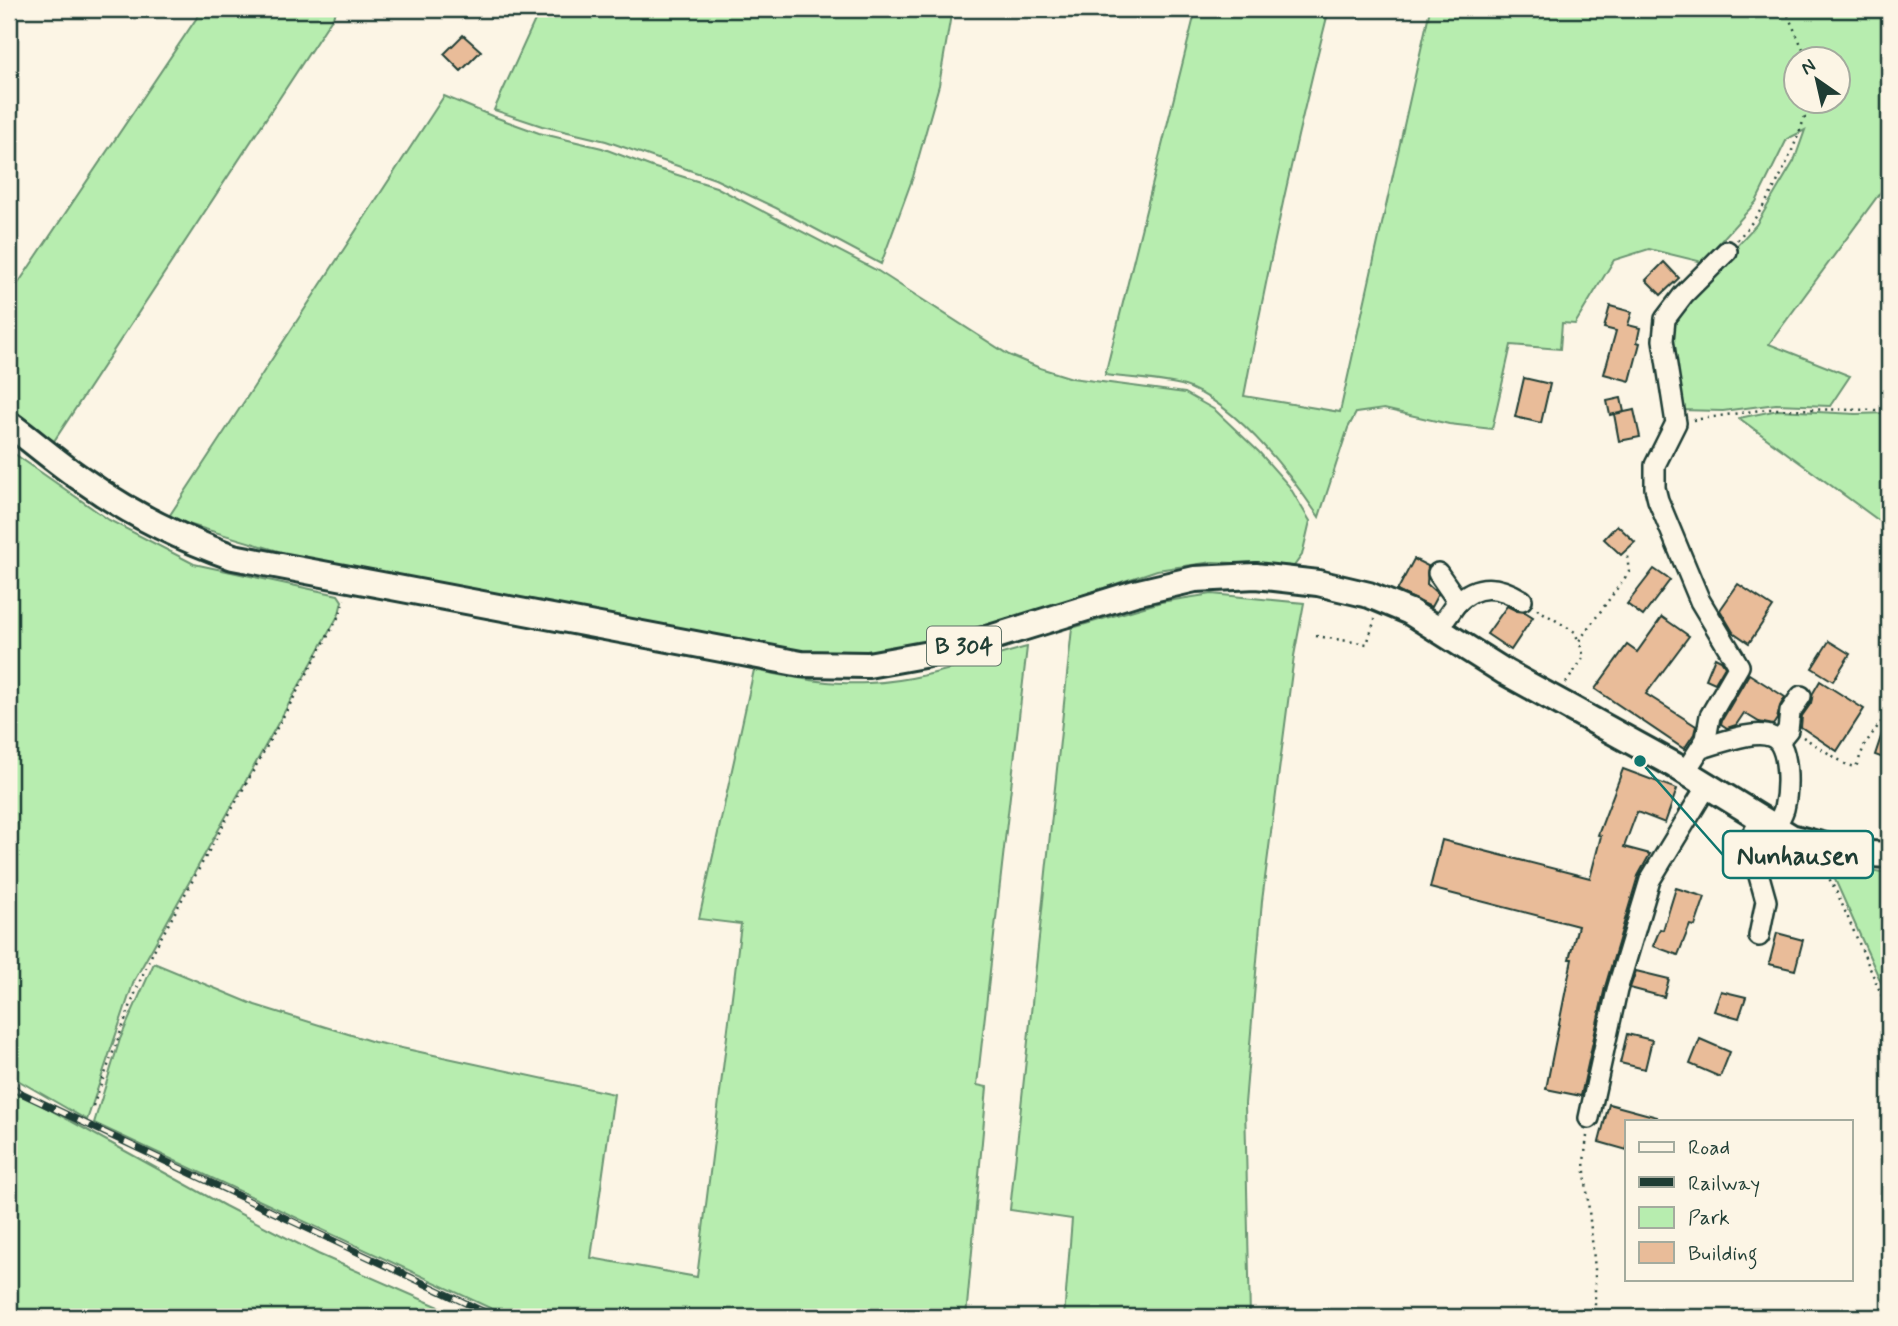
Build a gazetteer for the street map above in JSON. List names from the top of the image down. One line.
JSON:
{"streets":{"main road":["B 304"]},"places":["Nunhausen"],"legend":["Road","Railway","Park","Building"],"north":"top left"}
